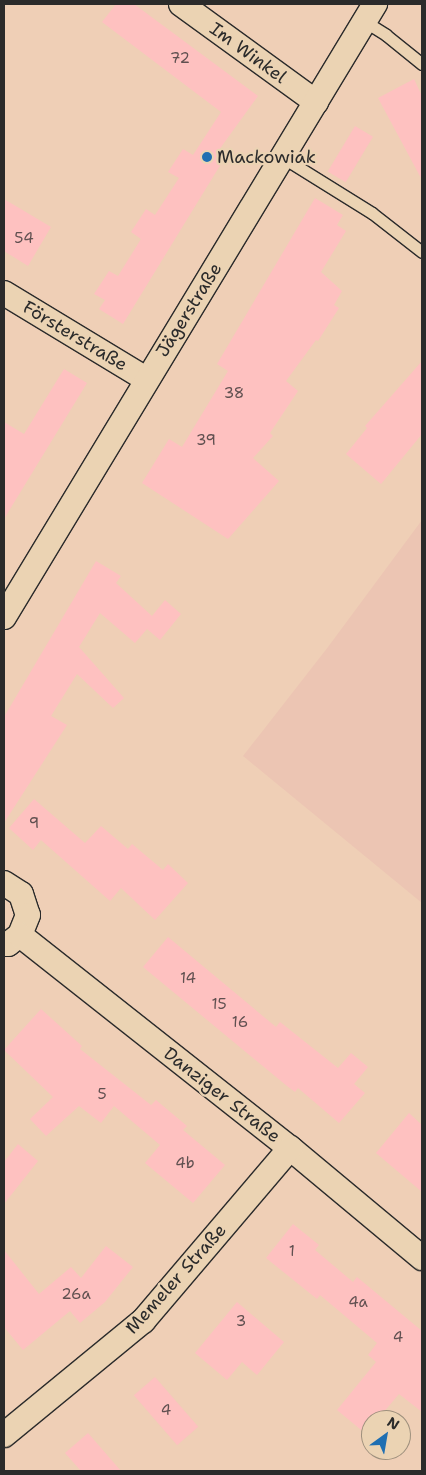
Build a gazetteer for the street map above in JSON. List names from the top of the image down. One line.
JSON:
{"streets":{"street":["Im Winkel","Jägerstraße","Försterstraße","Danziger Straße","Memeler Straße"]},"crossings":[["Im Winkel","Jägerstraße"],["Jägerstraße","Försterstraße"],["Danziger Straße","Memeler Straße"]],"places":["Mackowiak"],"house_numbers":["72","54","38","39","9","14","15","16","5","4b","1","26a","4a","3","4","4"],"north":"top right"}
